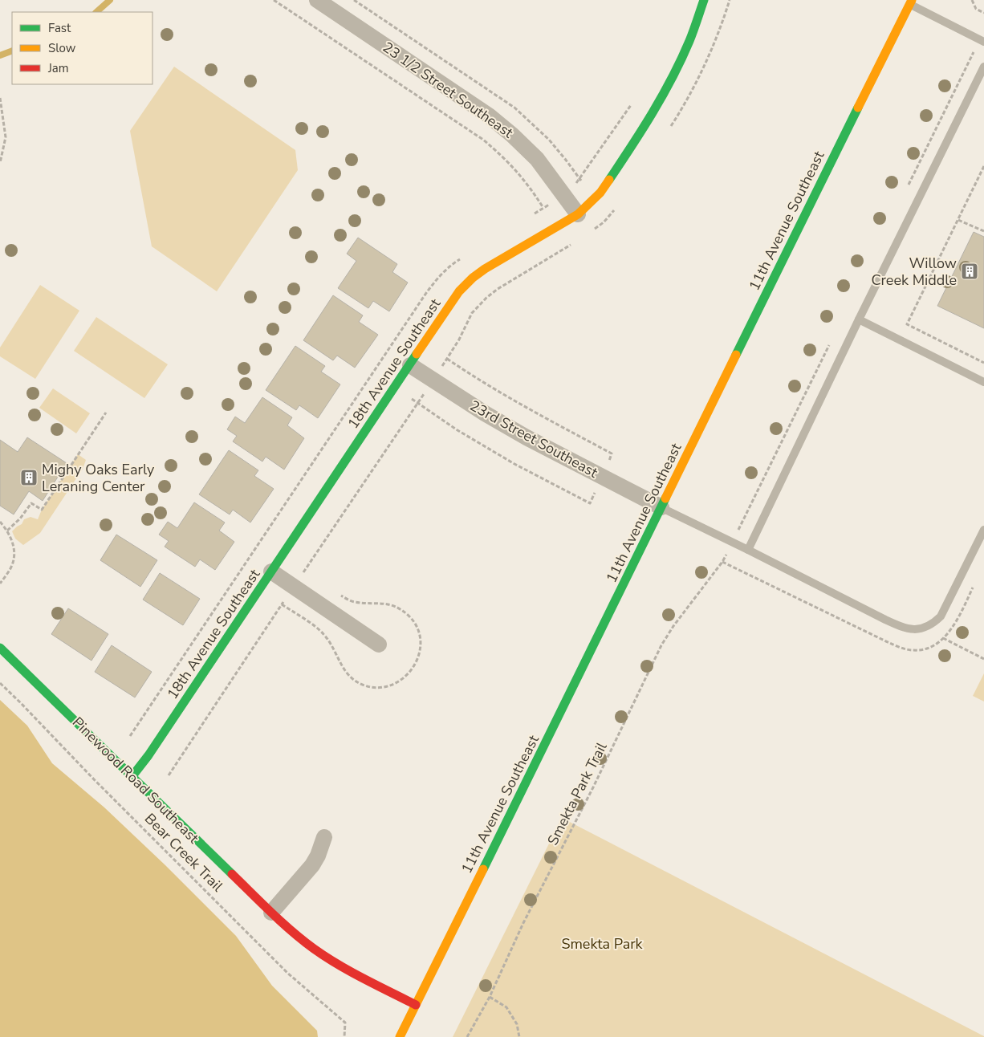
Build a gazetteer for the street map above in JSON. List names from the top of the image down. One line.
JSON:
{"streets":{"street":["23 1/2 Street Southeast","11th Avenue Southeast","18th Avenue Southeast","23rd Street Southeast","Pinewood Road Southeast"],"path":["Smekta Park Trail","Bear Creek Trail"]},"crossings":[["23 1/2 Street Southeast","18th Avenue Southeast"],["11th Avenue Southeast","23rd Street Southeast"],["11th Avenue Southeast","Pinewood Road Southeast"],["18th Avenue Southeast","23rd Street Southeast"],["18th Avenue Southeast","Pinewood Road Southeast"]],"parks":["Smekta Park"],"places":{"building":["Willow Creek Middle","Mighy Oaks Early Leraning Center"]},"legend":["Fast","Slow","Jam"]}
